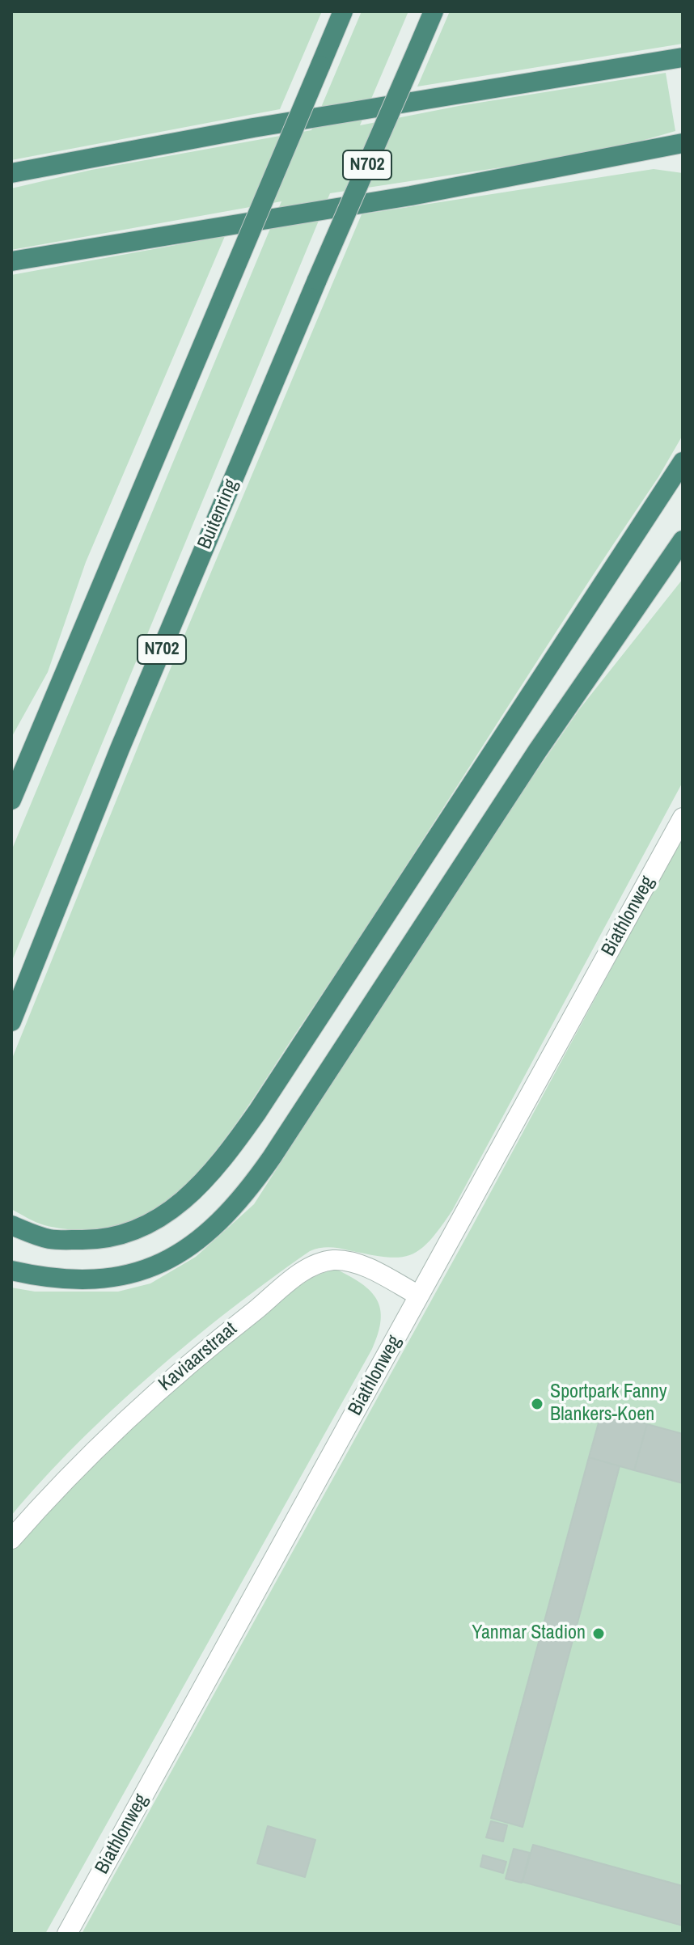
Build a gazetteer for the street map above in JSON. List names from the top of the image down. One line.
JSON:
{"streets":{"highway":["N702","Buitenring"],"street":["Biathlonweg","Kaviaarstraat"]},"crossings":[["Biathlonweg","Kaviaarstraat"]],"places":["Sportpark Fanny Blankers-Koen","Yanmar Stadion"]}
